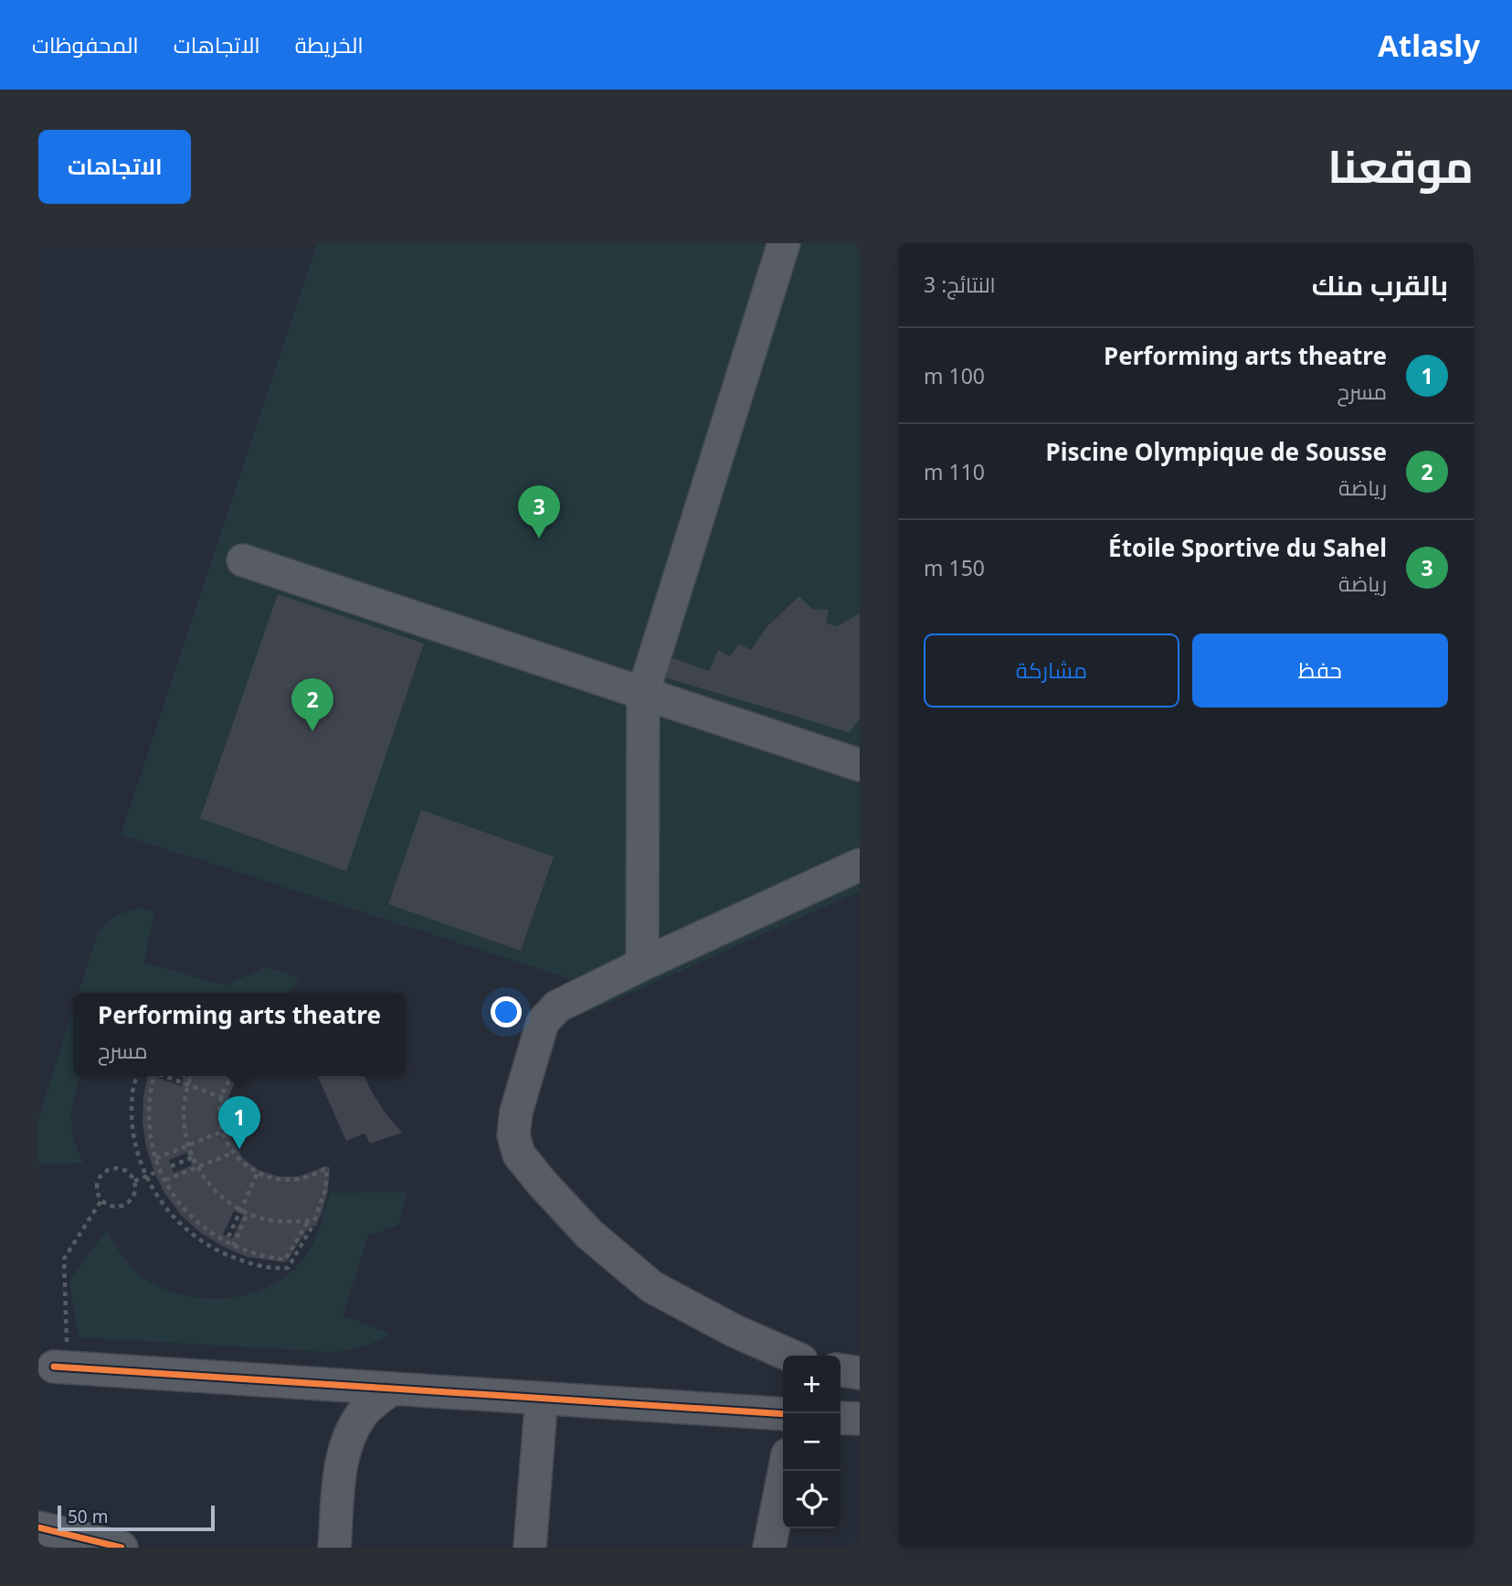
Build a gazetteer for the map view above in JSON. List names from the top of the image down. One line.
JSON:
{"scale_bar":"50 m","page":{"header":"Atlasly","nav":["الخريطة","الاتجاهات","المحفوظات"],"title":"موقعنا","buttons":["الاتجاهات",["حفظ","مشاركة"]],"heading":["بالقرب منك","النتائج: 3"],"list":[{"mark":"1","name":"Performing arts theatre","note":"مسرح","value":"100 m"},{"mark":"2","name":"Piscine Olympique de Sousse","note":"رياضة","value":"110 m"},{"mark":"3","name":"Étoile Sportive du Sahel","note":"رياضة","value":"150 m"}],"pins":["3","2","1"],"popup":["Performing arts theatre","مسرح"],"map_buttons":["+","−"],"scale":"50 m"}}
